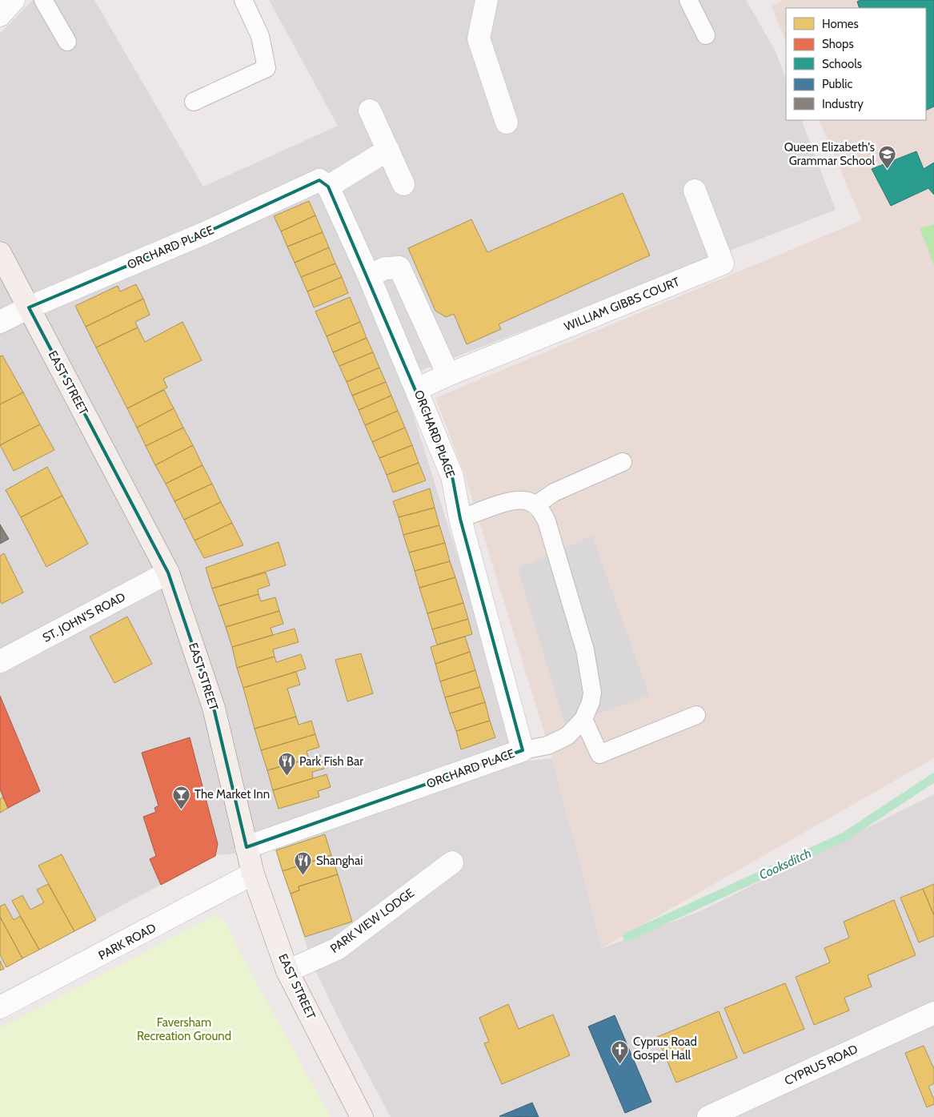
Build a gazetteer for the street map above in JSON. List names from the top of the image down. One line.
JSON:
{"streets":{"main road":["EAST STREET"],"street":["ORCHARD PLACE","WILLIAM GIBBS COURT","ST. JOHN'S ROAD","PARK VIEW LODGE","PARK ROAD","CYPRUS ROAD"]},"crossings":[["ORCHARD PLACE","WILLIAM GIBBS COURT"],["ORCHARD PLACE","EAST STREET"],["EAST STREET","ST. JOHN'S ROAD"],["EAST STREET","PARK VIEW LODGE"],["EAST STREET","PARK ROAD"]],"water":["Cooksditch"],"parks":["Faversham Recreation Ground"],"places":{"school or university":["Queen Elizabeth's Grammar School"],"restaurant":["Park Fish Bar","Shanghai"],"bar":["The Market Inn"],"church":["Cyprus Road Gospel Hall"]},"legend":["Homes","Shops","Schools","Public","Industry"]}
